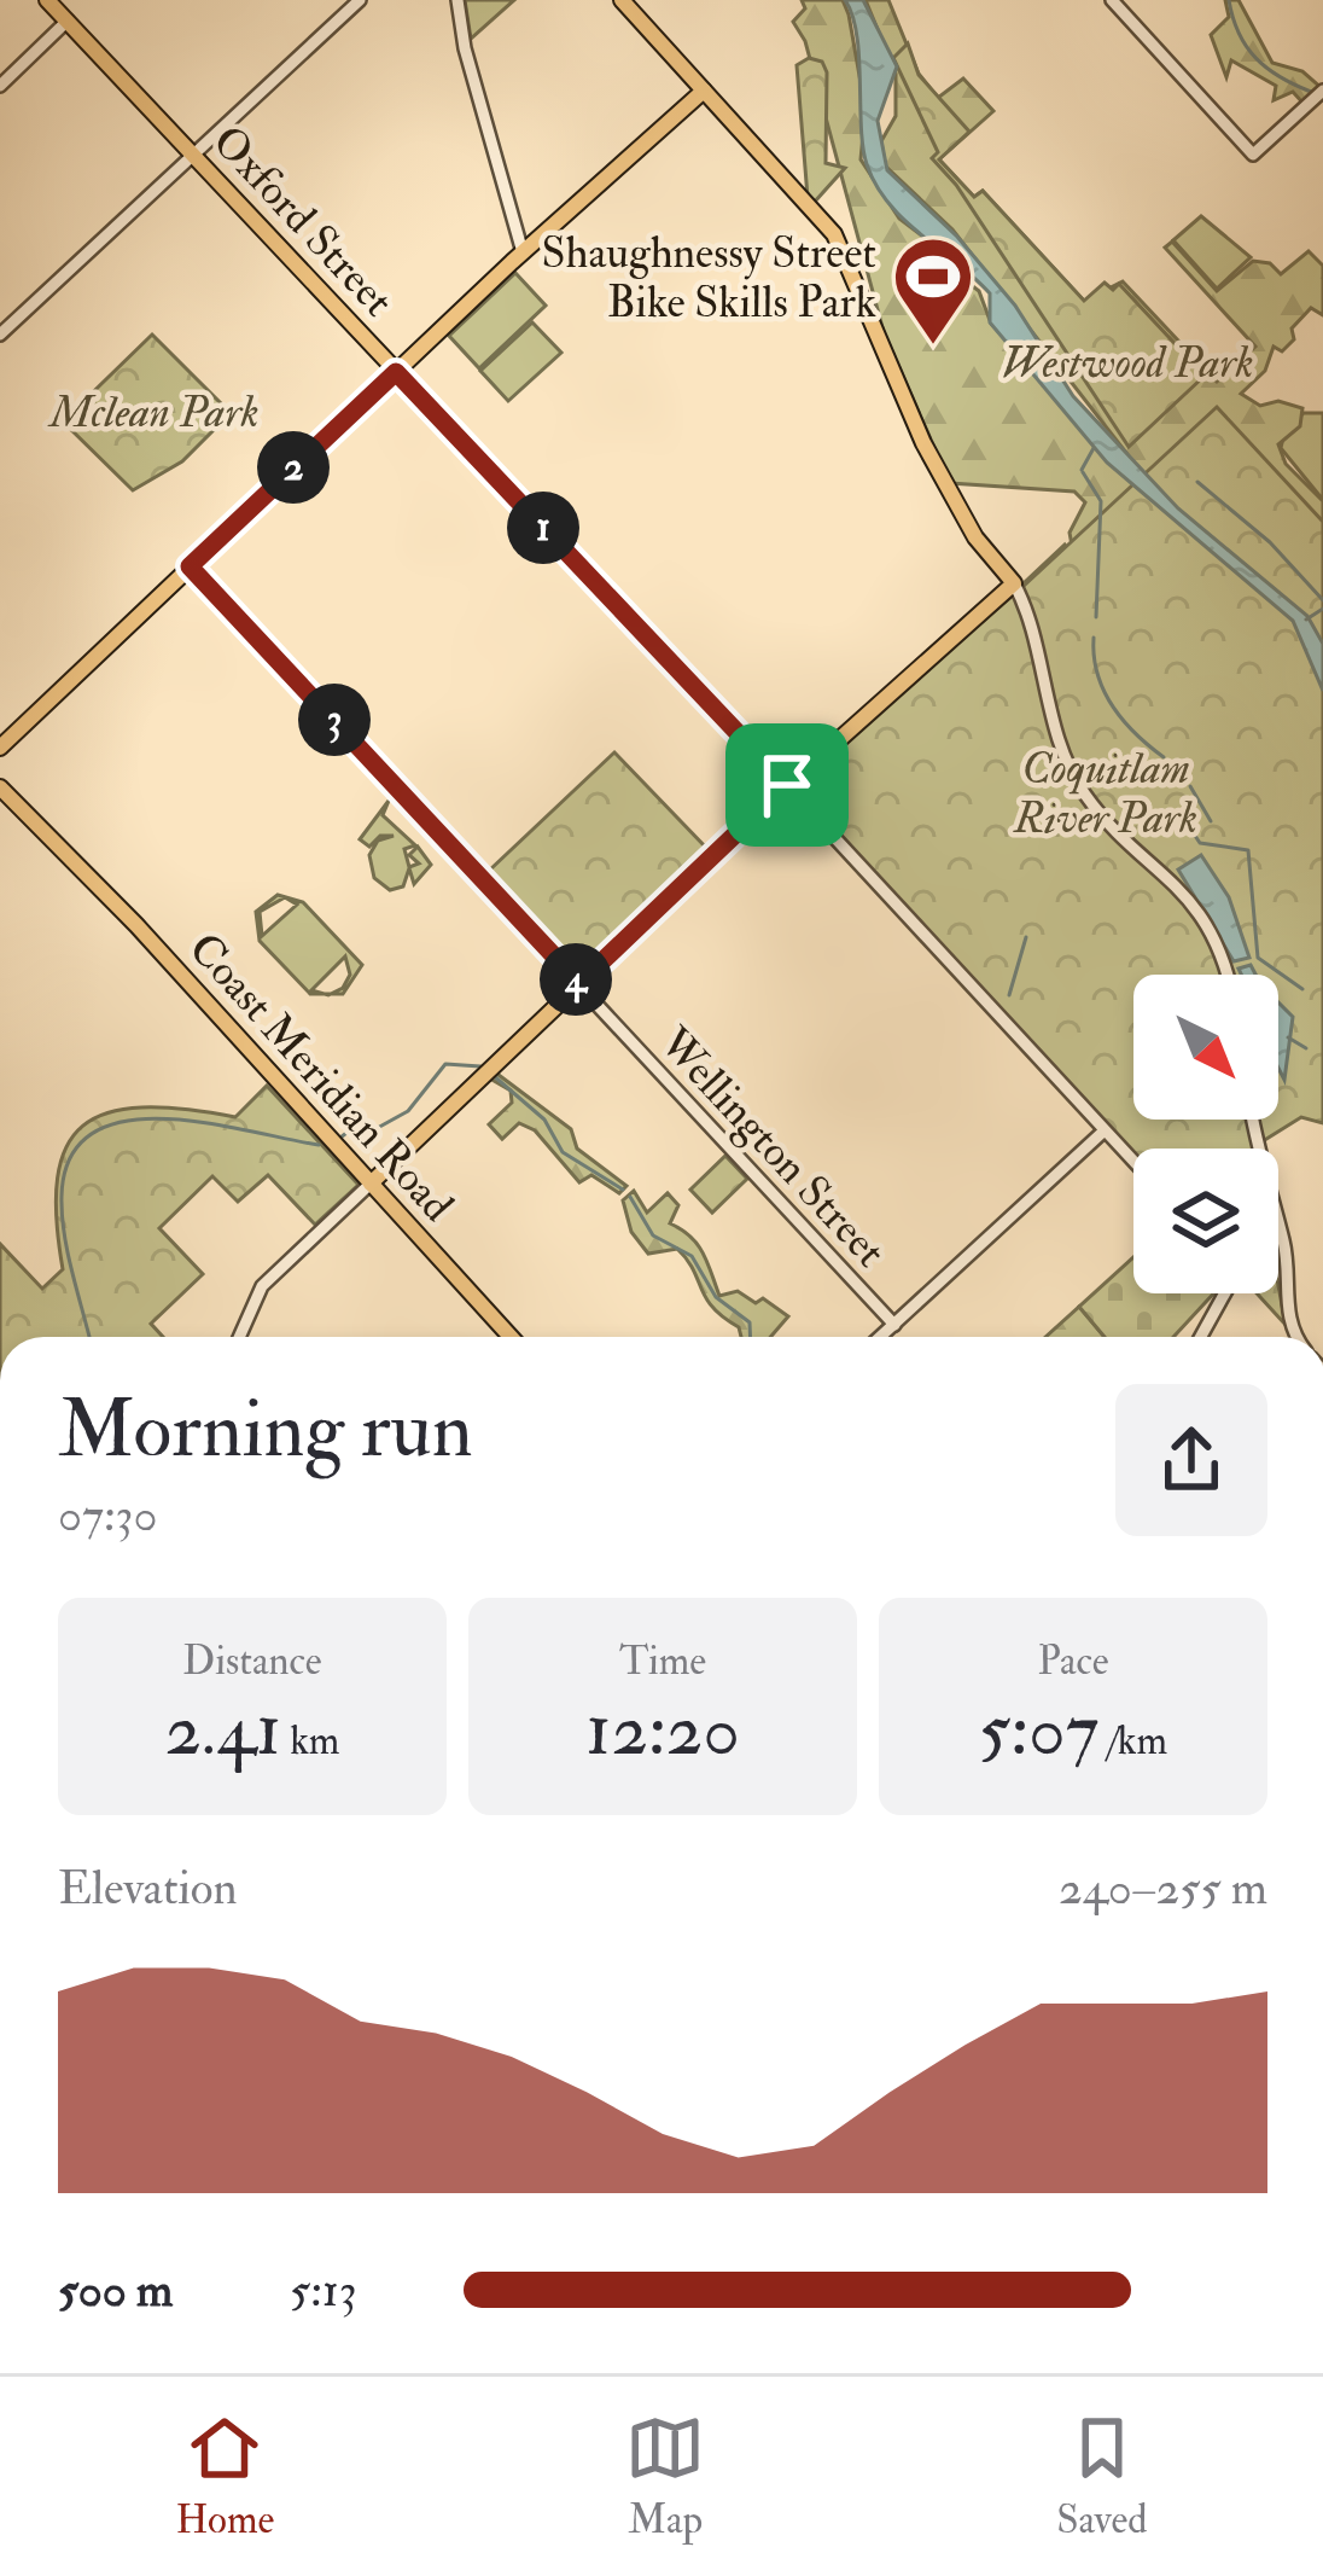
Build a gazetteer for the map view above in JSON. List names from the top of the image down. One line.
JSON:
{"streets":{"main road":["Oxford Street","Coast Meridian Road"],"street":["Wellington Street"]},"parks":["Westwood Park","Mclean Park","Coquitlam River Park"],"places":{"sports":["Shaughnessy Street Bike Skills Park"]},"north":"bottom right","page":{"pins":["2","1","3","4"],"heading":["Morning run","07:30"],"stats":[["Distance","2.41 km"],["Time","12:20"],["Pace","5:07 /km"]],"chart":["Elevation","240–255 m"],"list":[{"name":"500 m","note":"5:13"}],"tabs":["Home","Map","Saved"]}}
